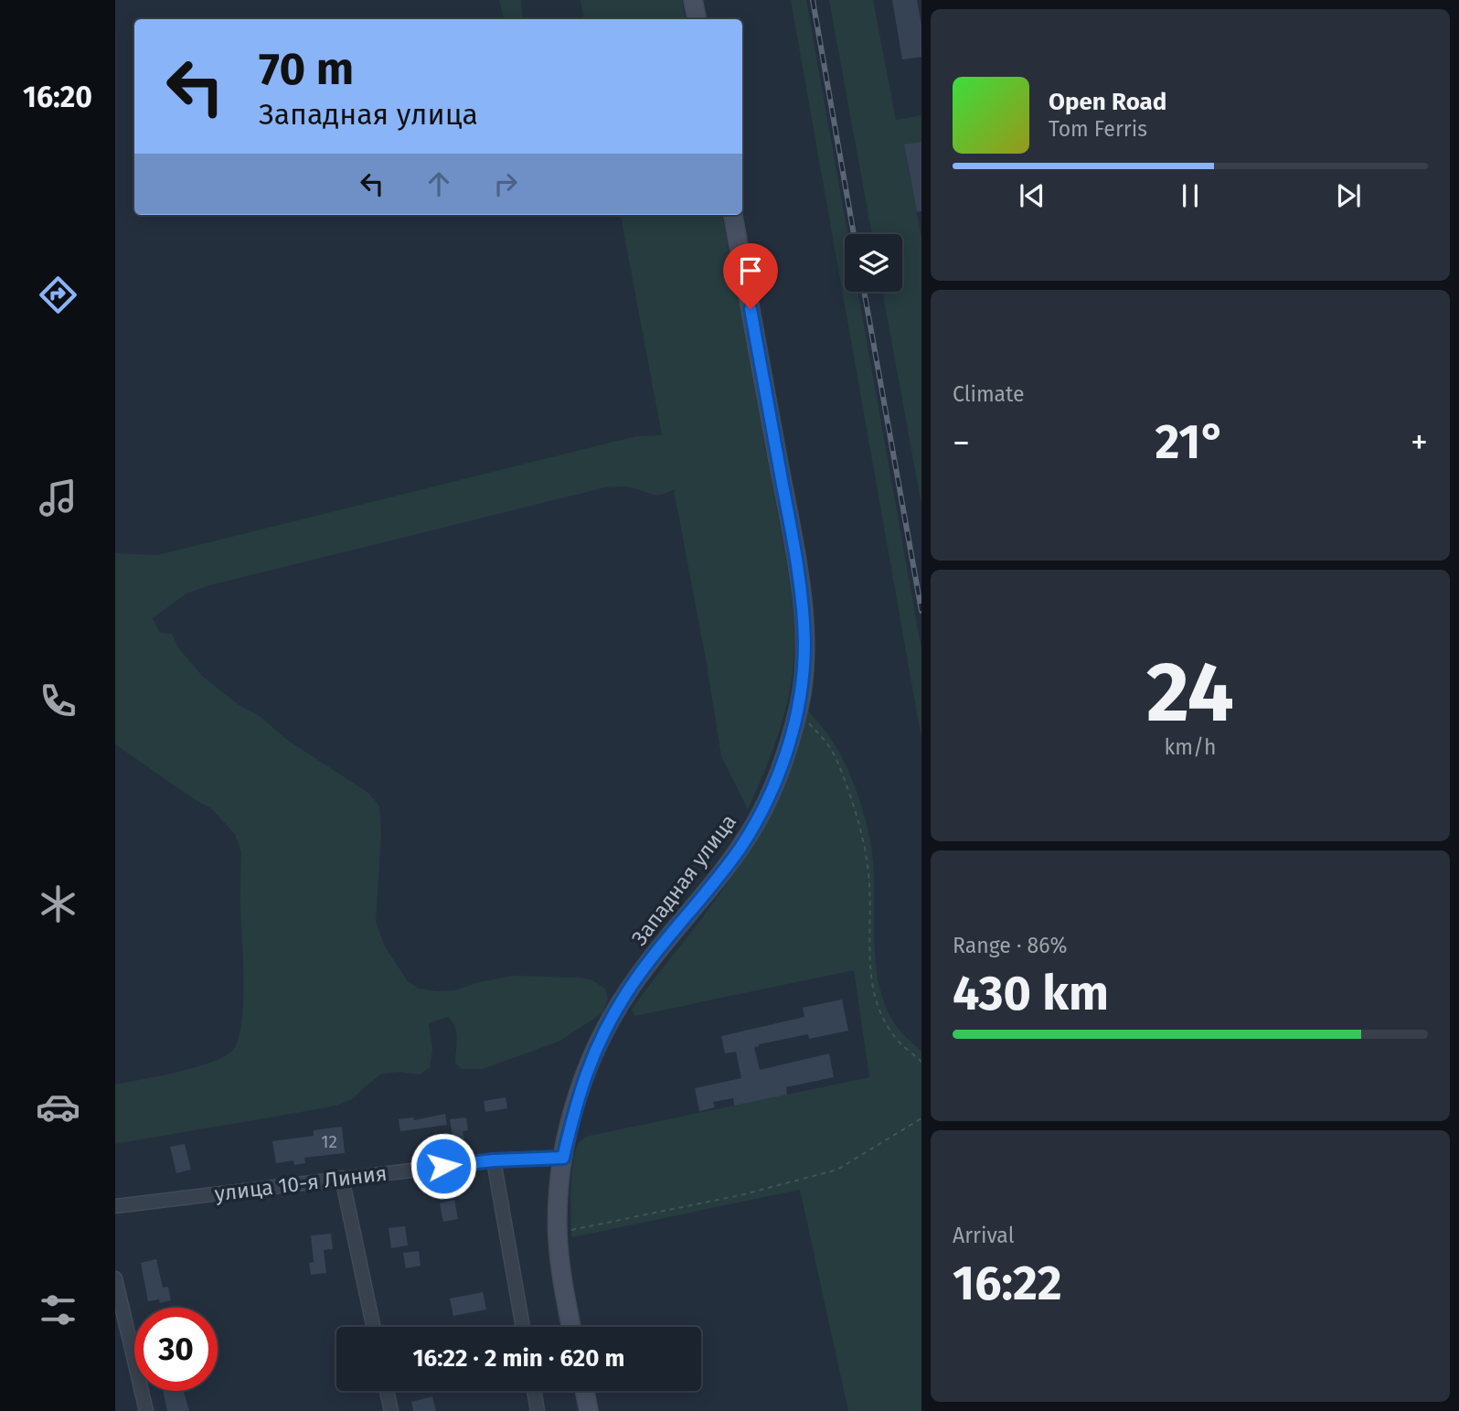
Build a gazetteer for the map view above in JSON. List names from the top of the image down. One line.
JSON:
{"streets":{"street":["Западная улица","улица 10-я Линия"]},"crossings":[["Западная улица","улица 10-я Линия"]],"house_numbers":["12"],"page":{"tabs":"16:20","turn":["70 m","Западная улица"],"song":["Open Road","Tom Ferris"],"tile":["Climate",["24","km/h"],["Range · 86%","430 km"],["Arrival","16:22"]],"heat":["−","21°","+"],"limit":"30","trip":"16:22 · 2 min · 620 m"}}
